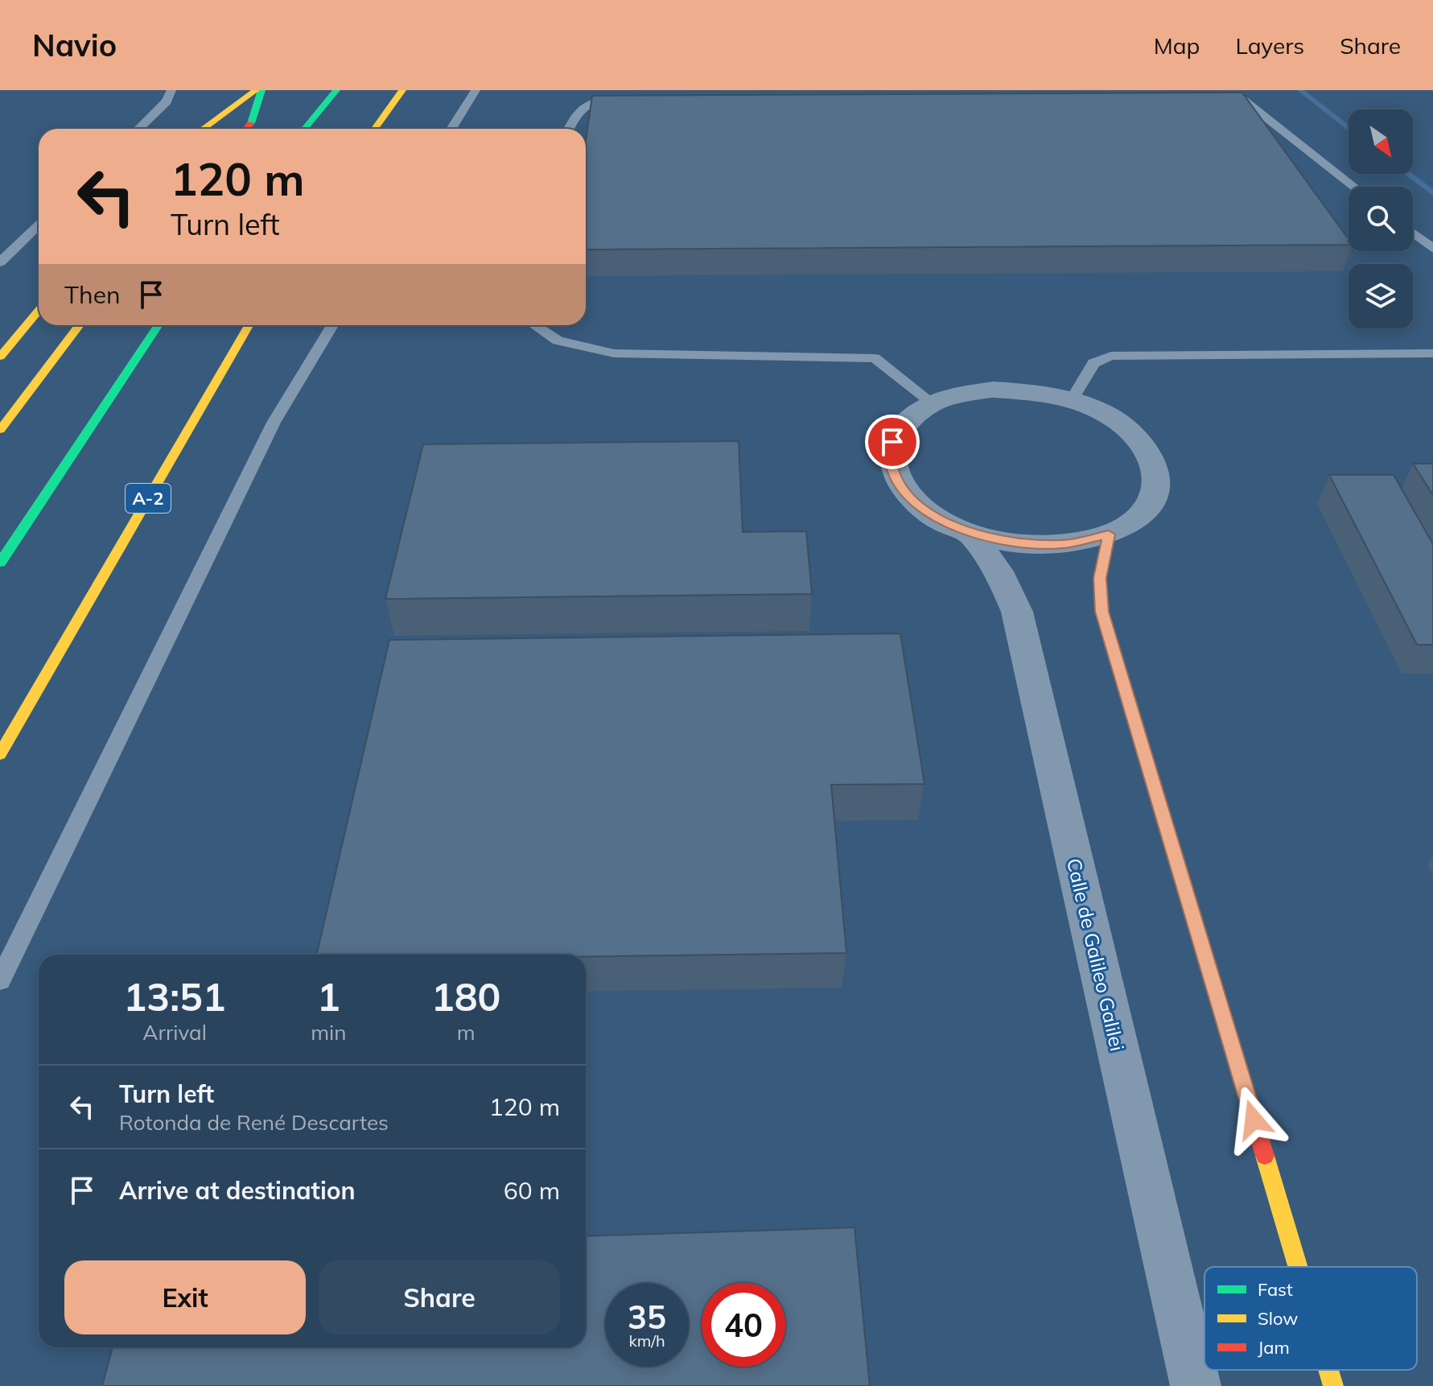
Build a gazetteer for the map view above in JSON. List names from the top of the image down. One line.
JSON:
{"streets":{"main road":["A-2"],"street":["Calle de Galileo Galilei"]},"legend":["Fast","Slow","Jam"],"north":"bottom right","page":{"header":"Navio","nav":["Map","Layers","Share"],"turn":["120 m","Turn left"],"then":"Then","eta":["13:51","Arrival","1","min","180","m"],"list":[{"name":"Turn left","note":"Rotonda de René Descartes","value":"120 m"},{"name":"Arrive at destination","value":"60 m"}],"buttons":["Exit","Share"],"speed":"35 km/h","limit":"40"}}
